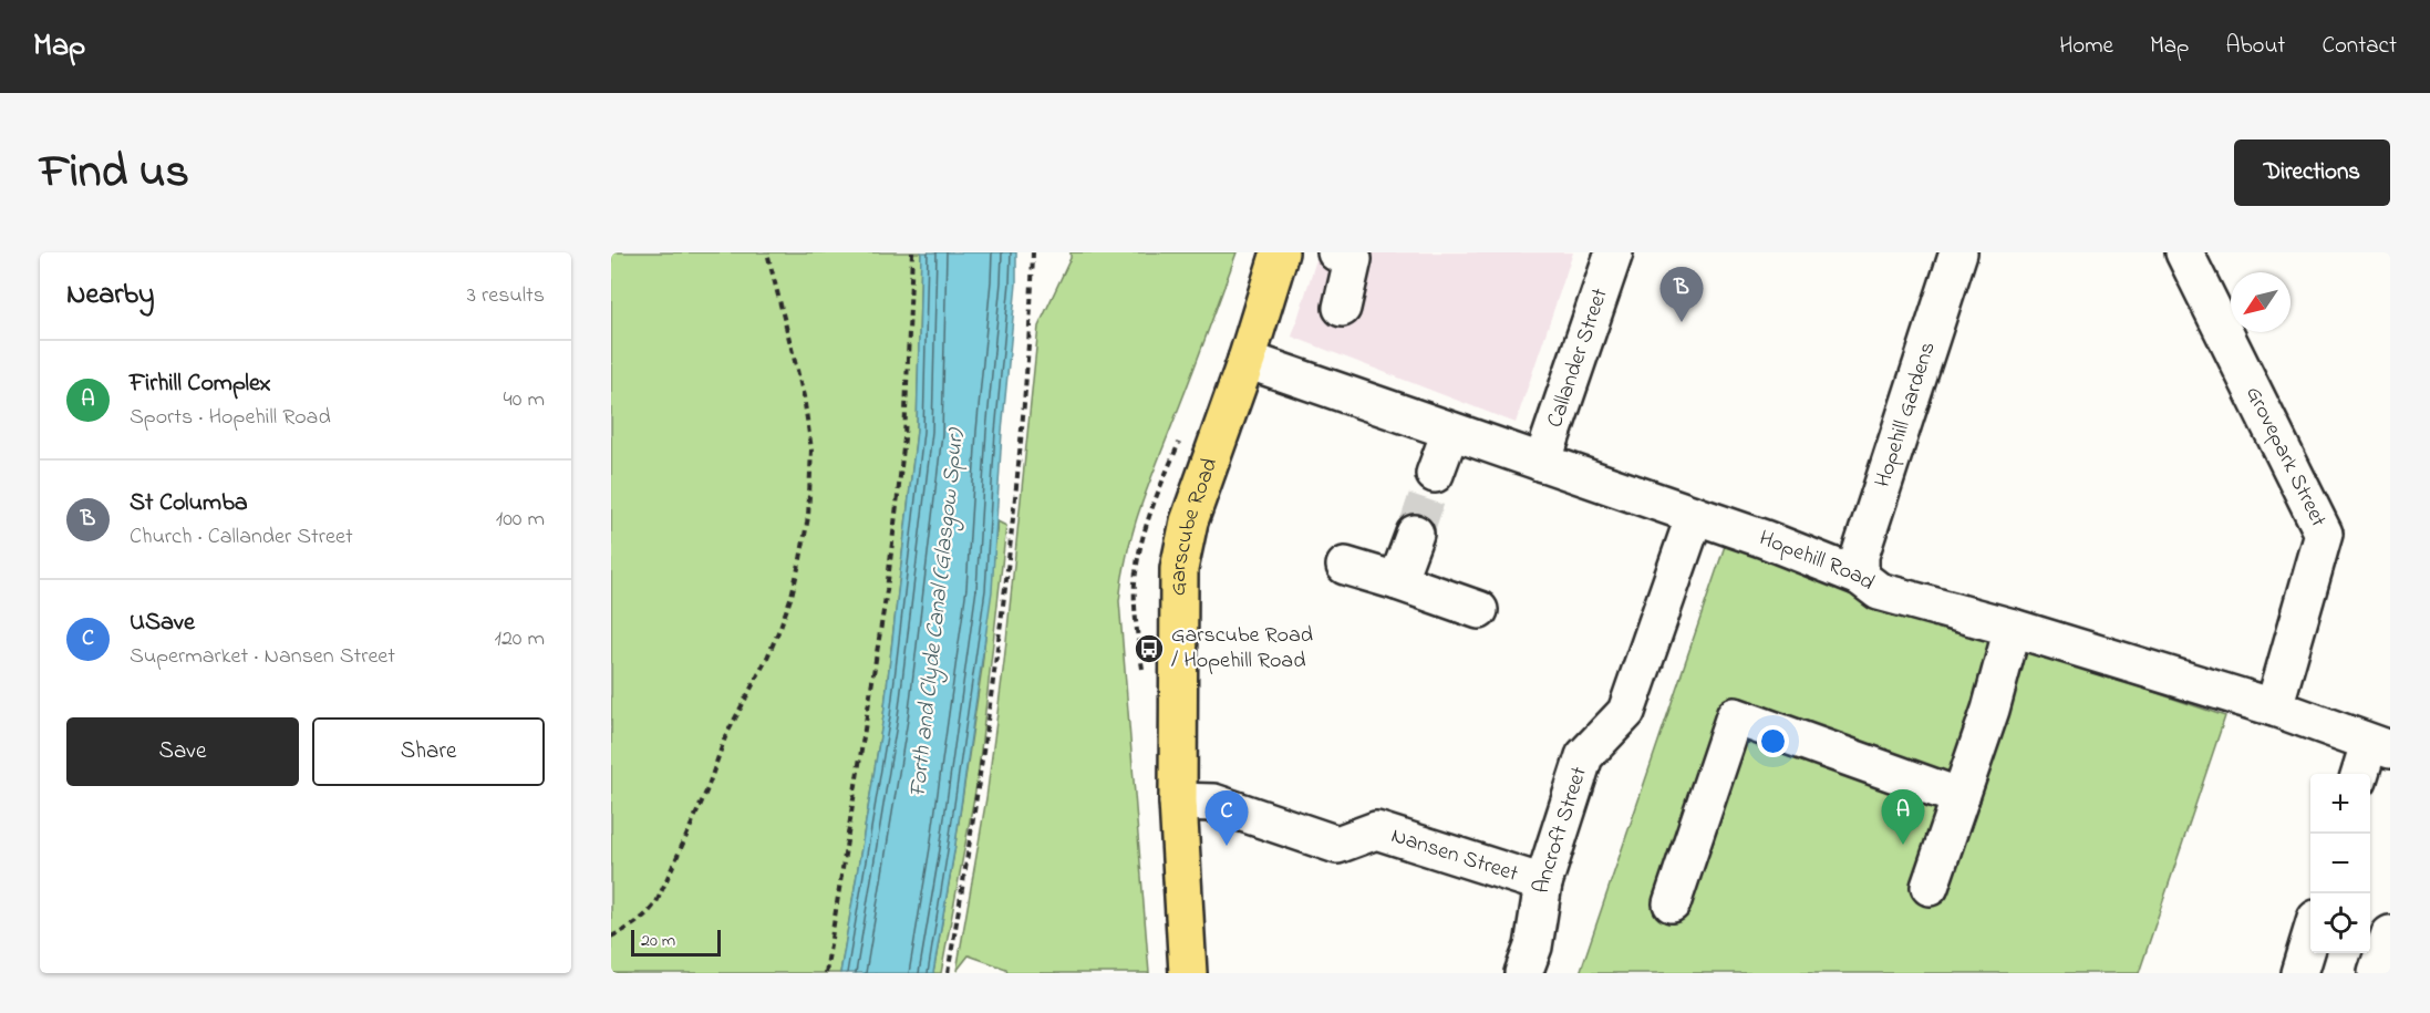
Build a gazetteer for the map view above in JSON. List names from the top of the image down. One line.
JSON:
{"streets":{"main road":["Garscube Road"],"street":["Callander Street","Hopehill Gardens","Grovepark Street","Hopehill Road","Ancroft Street","Nansen Street"]},"crossings":[["Callander Street","Hopehill Road"],["Hopehill Gardens","Hopehill Road"],["Grovepark Street","Hopehill Road"],["Garscube Road","Hopehill Road"],["Garscube Road","Nansen Street"],["Hopehill Road","Ancroft Street"],["Ancroft Street","Nansen Street"]],"water":["Forth and Clyde Canal (Glasgow Spur)"],"places":{"bus stop":["Garscube Road / Hopehill Road"]},"scale_bar":"20 m","north":"bottom left","page":{"header":"Map","nav":["Home","Map","About","Contact"],"title":"Find us","buttons":["Directions",["Save","Share"]],"heading":["Nearby","3 results"],"pins":["B","A","C"],"list":[{"mark":"A","name":"Firhill Complex","note":"Sports · Hopehill Road","value":"40 m"},{"mark":"B","name":"St Columba","note":"Church · Callander Street","value":"100 m"},{"mark":"C","name":"USave","note":"Supermarket · Nansen Street","value":"120 m"}],"map_buttons":["+","−"],"scale":"20 m"}}
